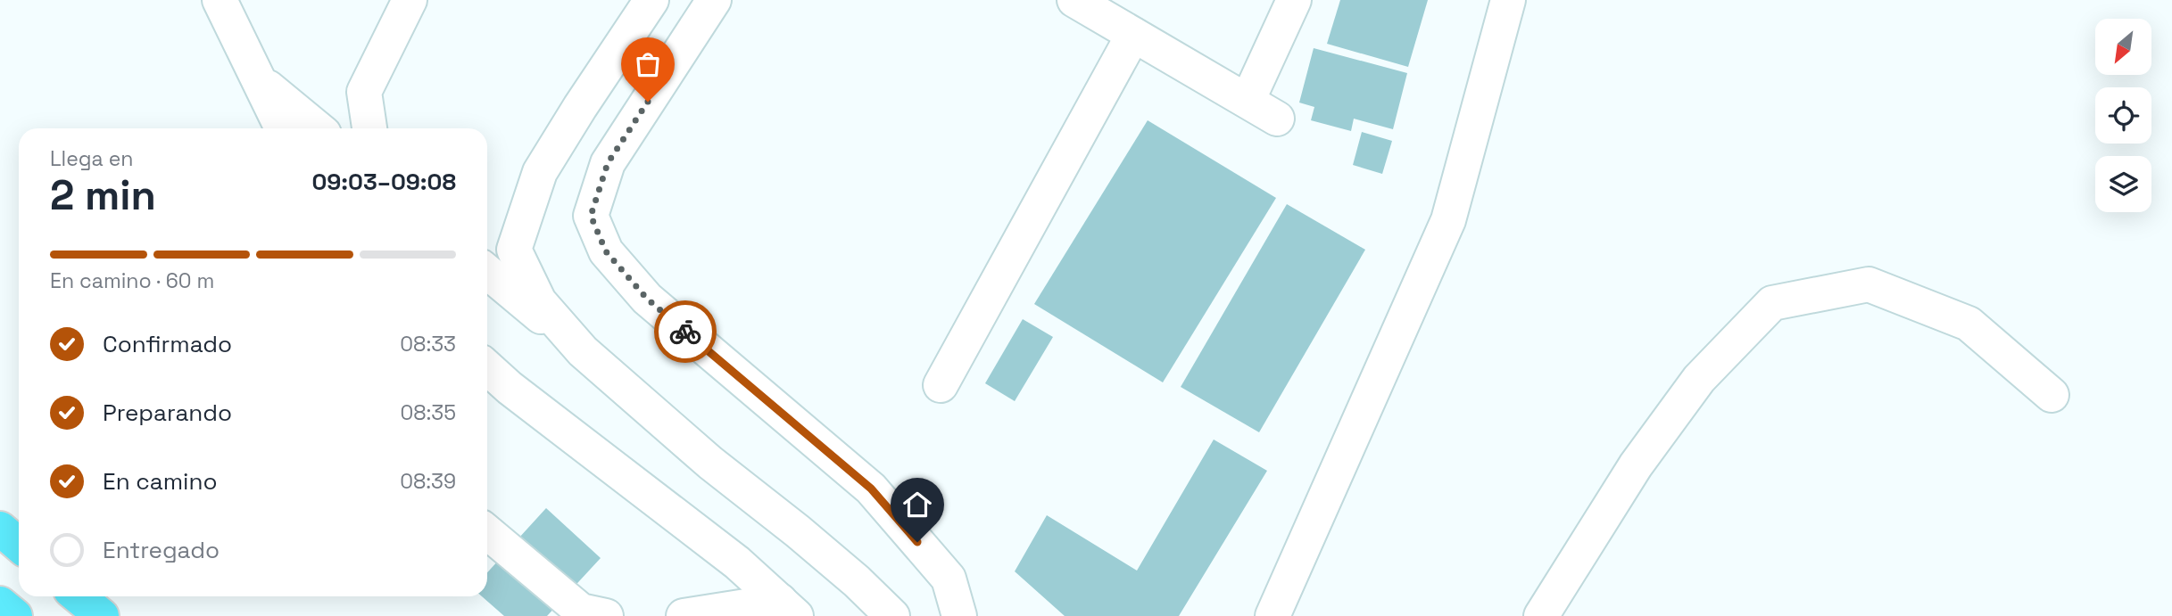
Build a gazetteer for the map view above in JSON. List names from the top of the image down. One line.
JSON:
{"north":"bottom left","page":{"heading":["2 min","Llega en","09:03–09:08"],"bar":"En camino · 60 m","list":[["Confirmado","08:33"],["Preparando","08:35"],["En camino","08:39"],"Entregado"]}}
